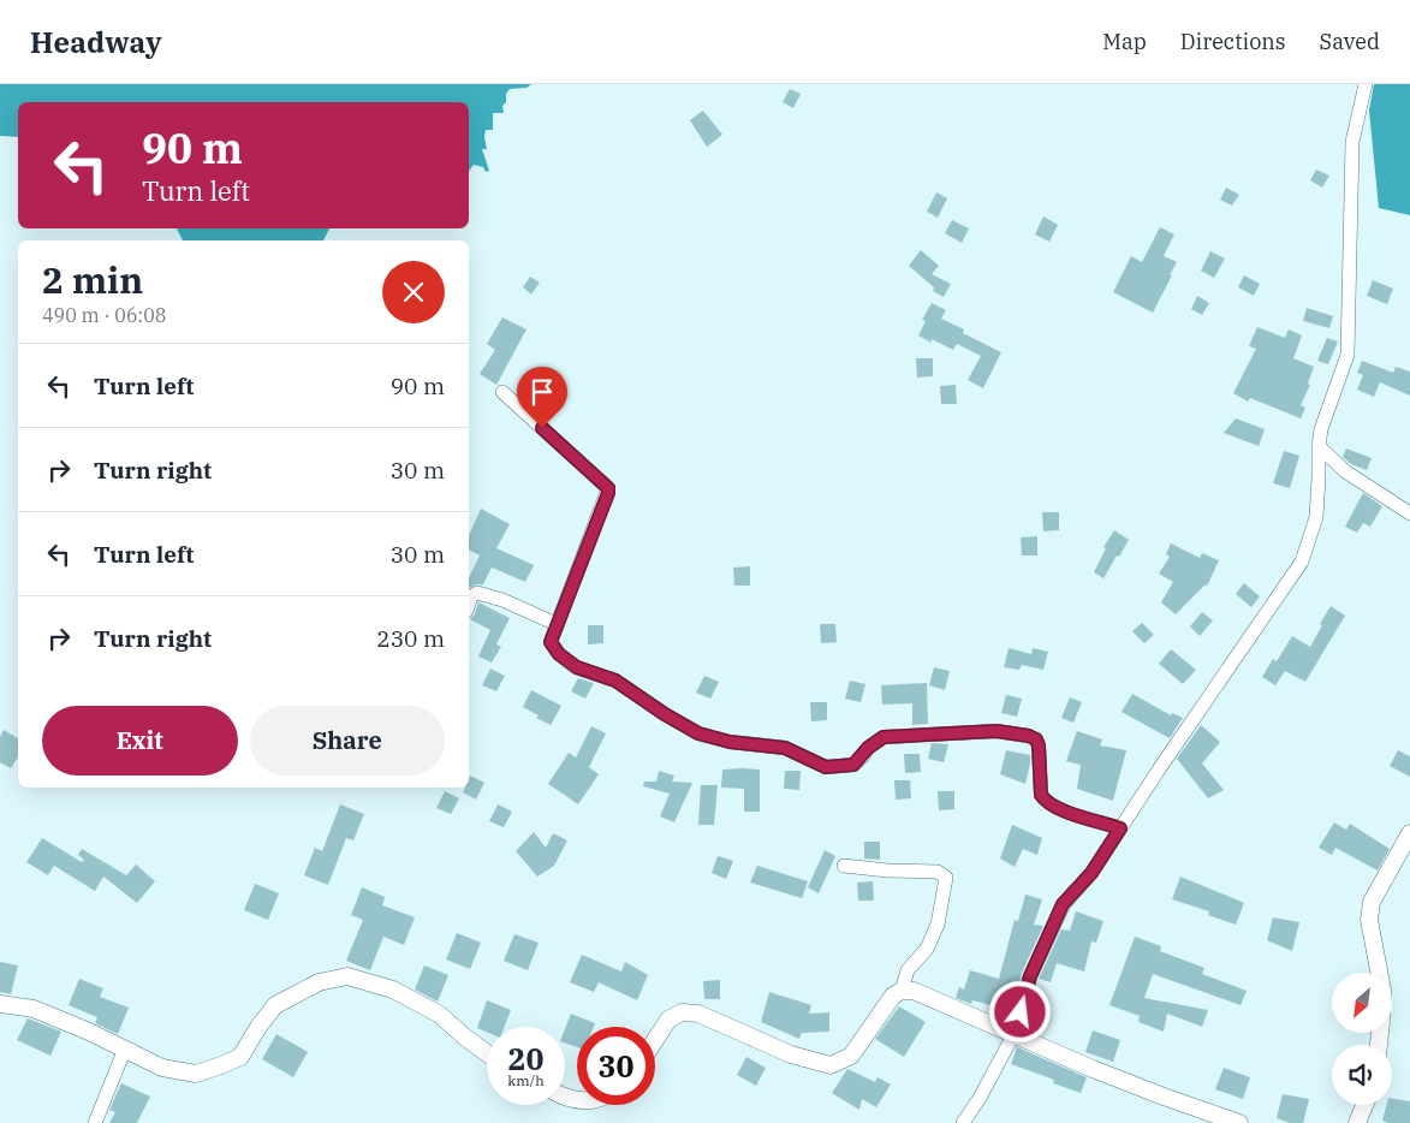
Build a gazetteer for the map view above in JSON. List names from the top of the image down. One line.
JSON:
{"north":"bottom left","page":{"header":"Headway","nav":["Map","Directions","Saved"],"turn":["90 m","Turn left"],"heading":["2 min","490 m · 06:08"],"list":[{"name":"Turn left","value":"90 m"},{"name":"Turn right","value":"30 m"},{"name":"Turn left","value":"30 m"},{"name":"Turn right","value":"230 m"}],"buttons":["Exit","Share"],"speed":"20 km/h","limit":"30"}}
